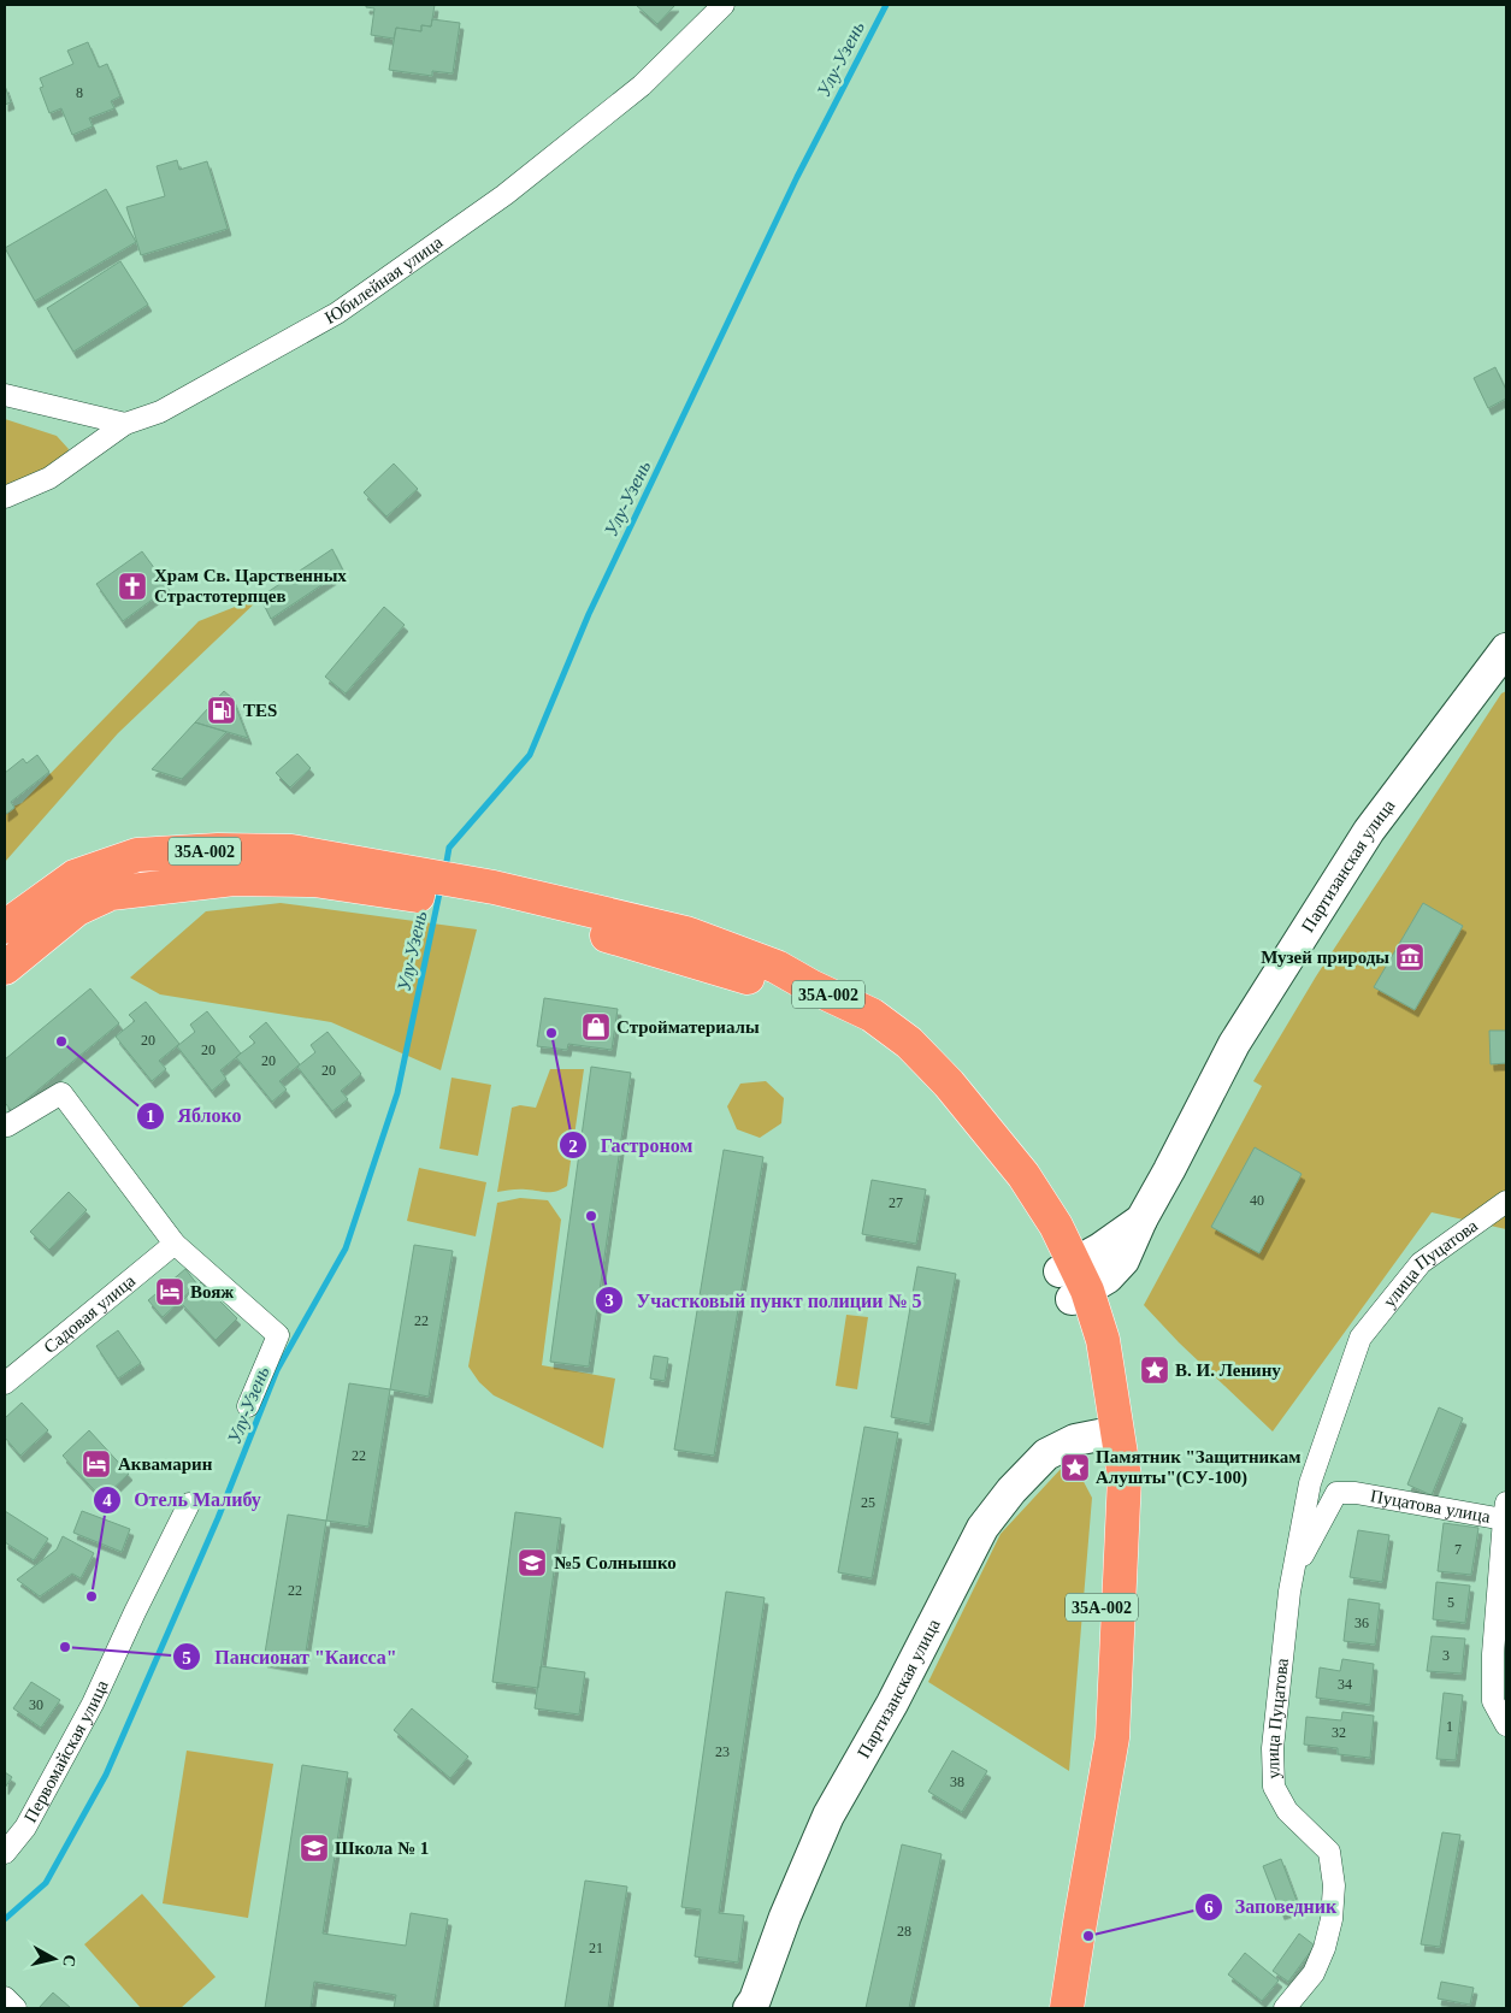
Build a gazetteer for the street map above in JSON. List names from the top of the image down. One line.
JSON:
{"streets":{"highway":["35А-002"],"street":["Юбилейная улица","Партизанская улица","улица Пуцатова","Садовая улица","Пуцатова улица","Первомайская улица"]},"crossings":[["35А-002","Партизанская улица"],["улица Пуцатова","Пуцатова улица"]],"water":["Улу-Узень"],"places":{"church":["Храм Св. Царственных Страстотерпцев"],"fuel station":["TES"],"museum":["Музей природы"],"shop":["Стройматериалы"],"other":["Гастроном","Яблоко","Участковый пункт полиции № 5","Отель Малибу","Пансионат \"Каисса\"","Заповедник"],"hotel":["Вояж","Аквамарин"],"place":["В. И. Ленину","Памятник \"Защитникам Алушты\"(СУ-100)"],"school or university":["№5 Солнышко","Школа № 1"]},"house_numbers":["8","20","20","20","20","40","27","22","22","25","7","22","5","36","3","34","30","1","32","23","38","28","21"],"north":"right"}
